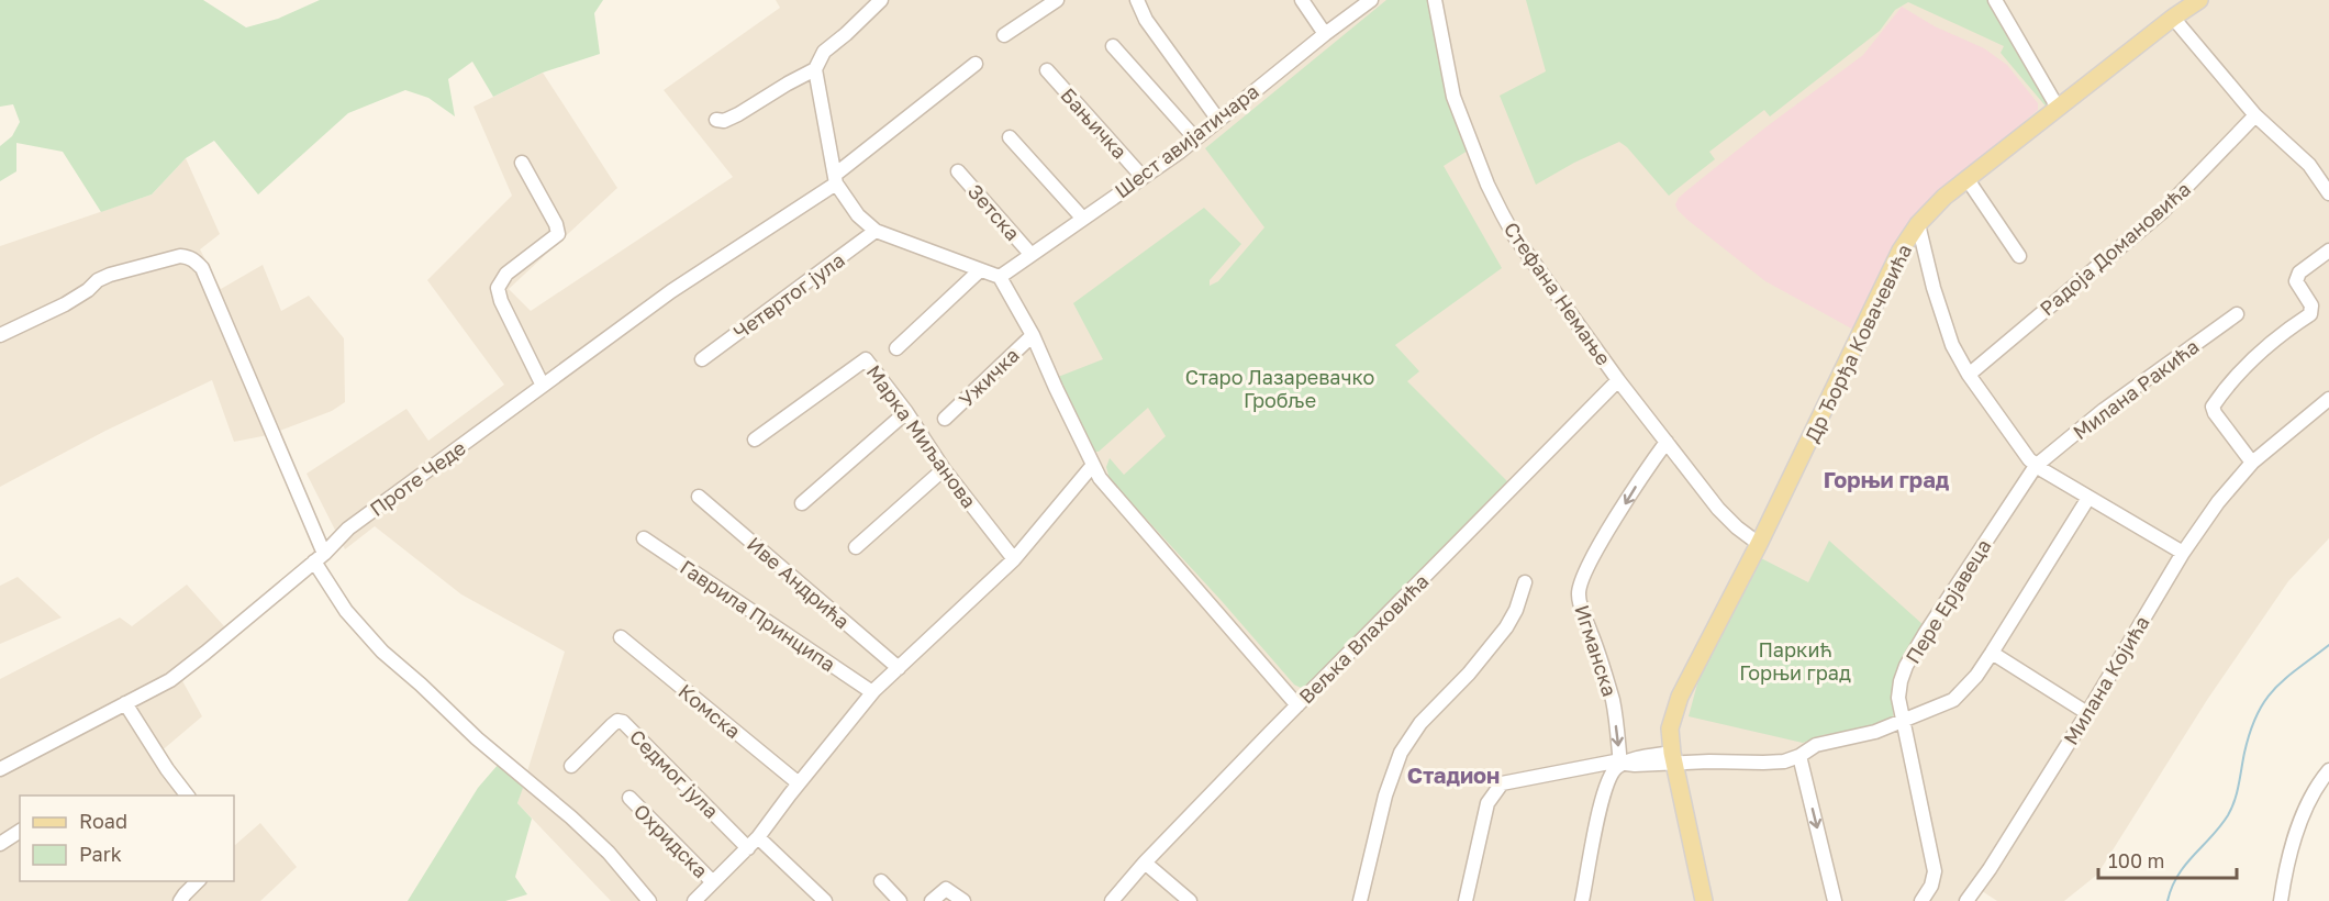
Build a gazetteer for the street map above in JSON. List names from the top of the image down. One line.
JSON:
{"streets":{"main road":["Др Ђорђа Ковачевића"],"street":["Бањичка","Шест авијатичара","Зетска","Радоја Домановића","Стефана Немање","Четвртог јула","Ужичка","Милана Ракића","Марка Миљанова","Проте Чеде","Иве Андрића","Пере Ерјавеца","Гаврила Принципа","Вељка Влаховића","Игманска","Милана Којића","Комска","Седмог јула","Охридска"]},"crossings":[["Бањичка","Шест авијатичара"],["Шест авијатичара","Зетска"],["Стефана Немање","Др Ђорђа Ковачевића"],["Стефана Немање","Вељка Влаховића"],["Стефана Немање","Игманска"],["Милана Ракића","Пере Ерјавеца"]],"one_way":["Игманска"],"districts":["Горњи град","Стадион"],"parks":["Старо Лазаревачко Гробље","Паркић Горњи град"],"legend":["Road","Park"],"scale_bar":"100 m"}
